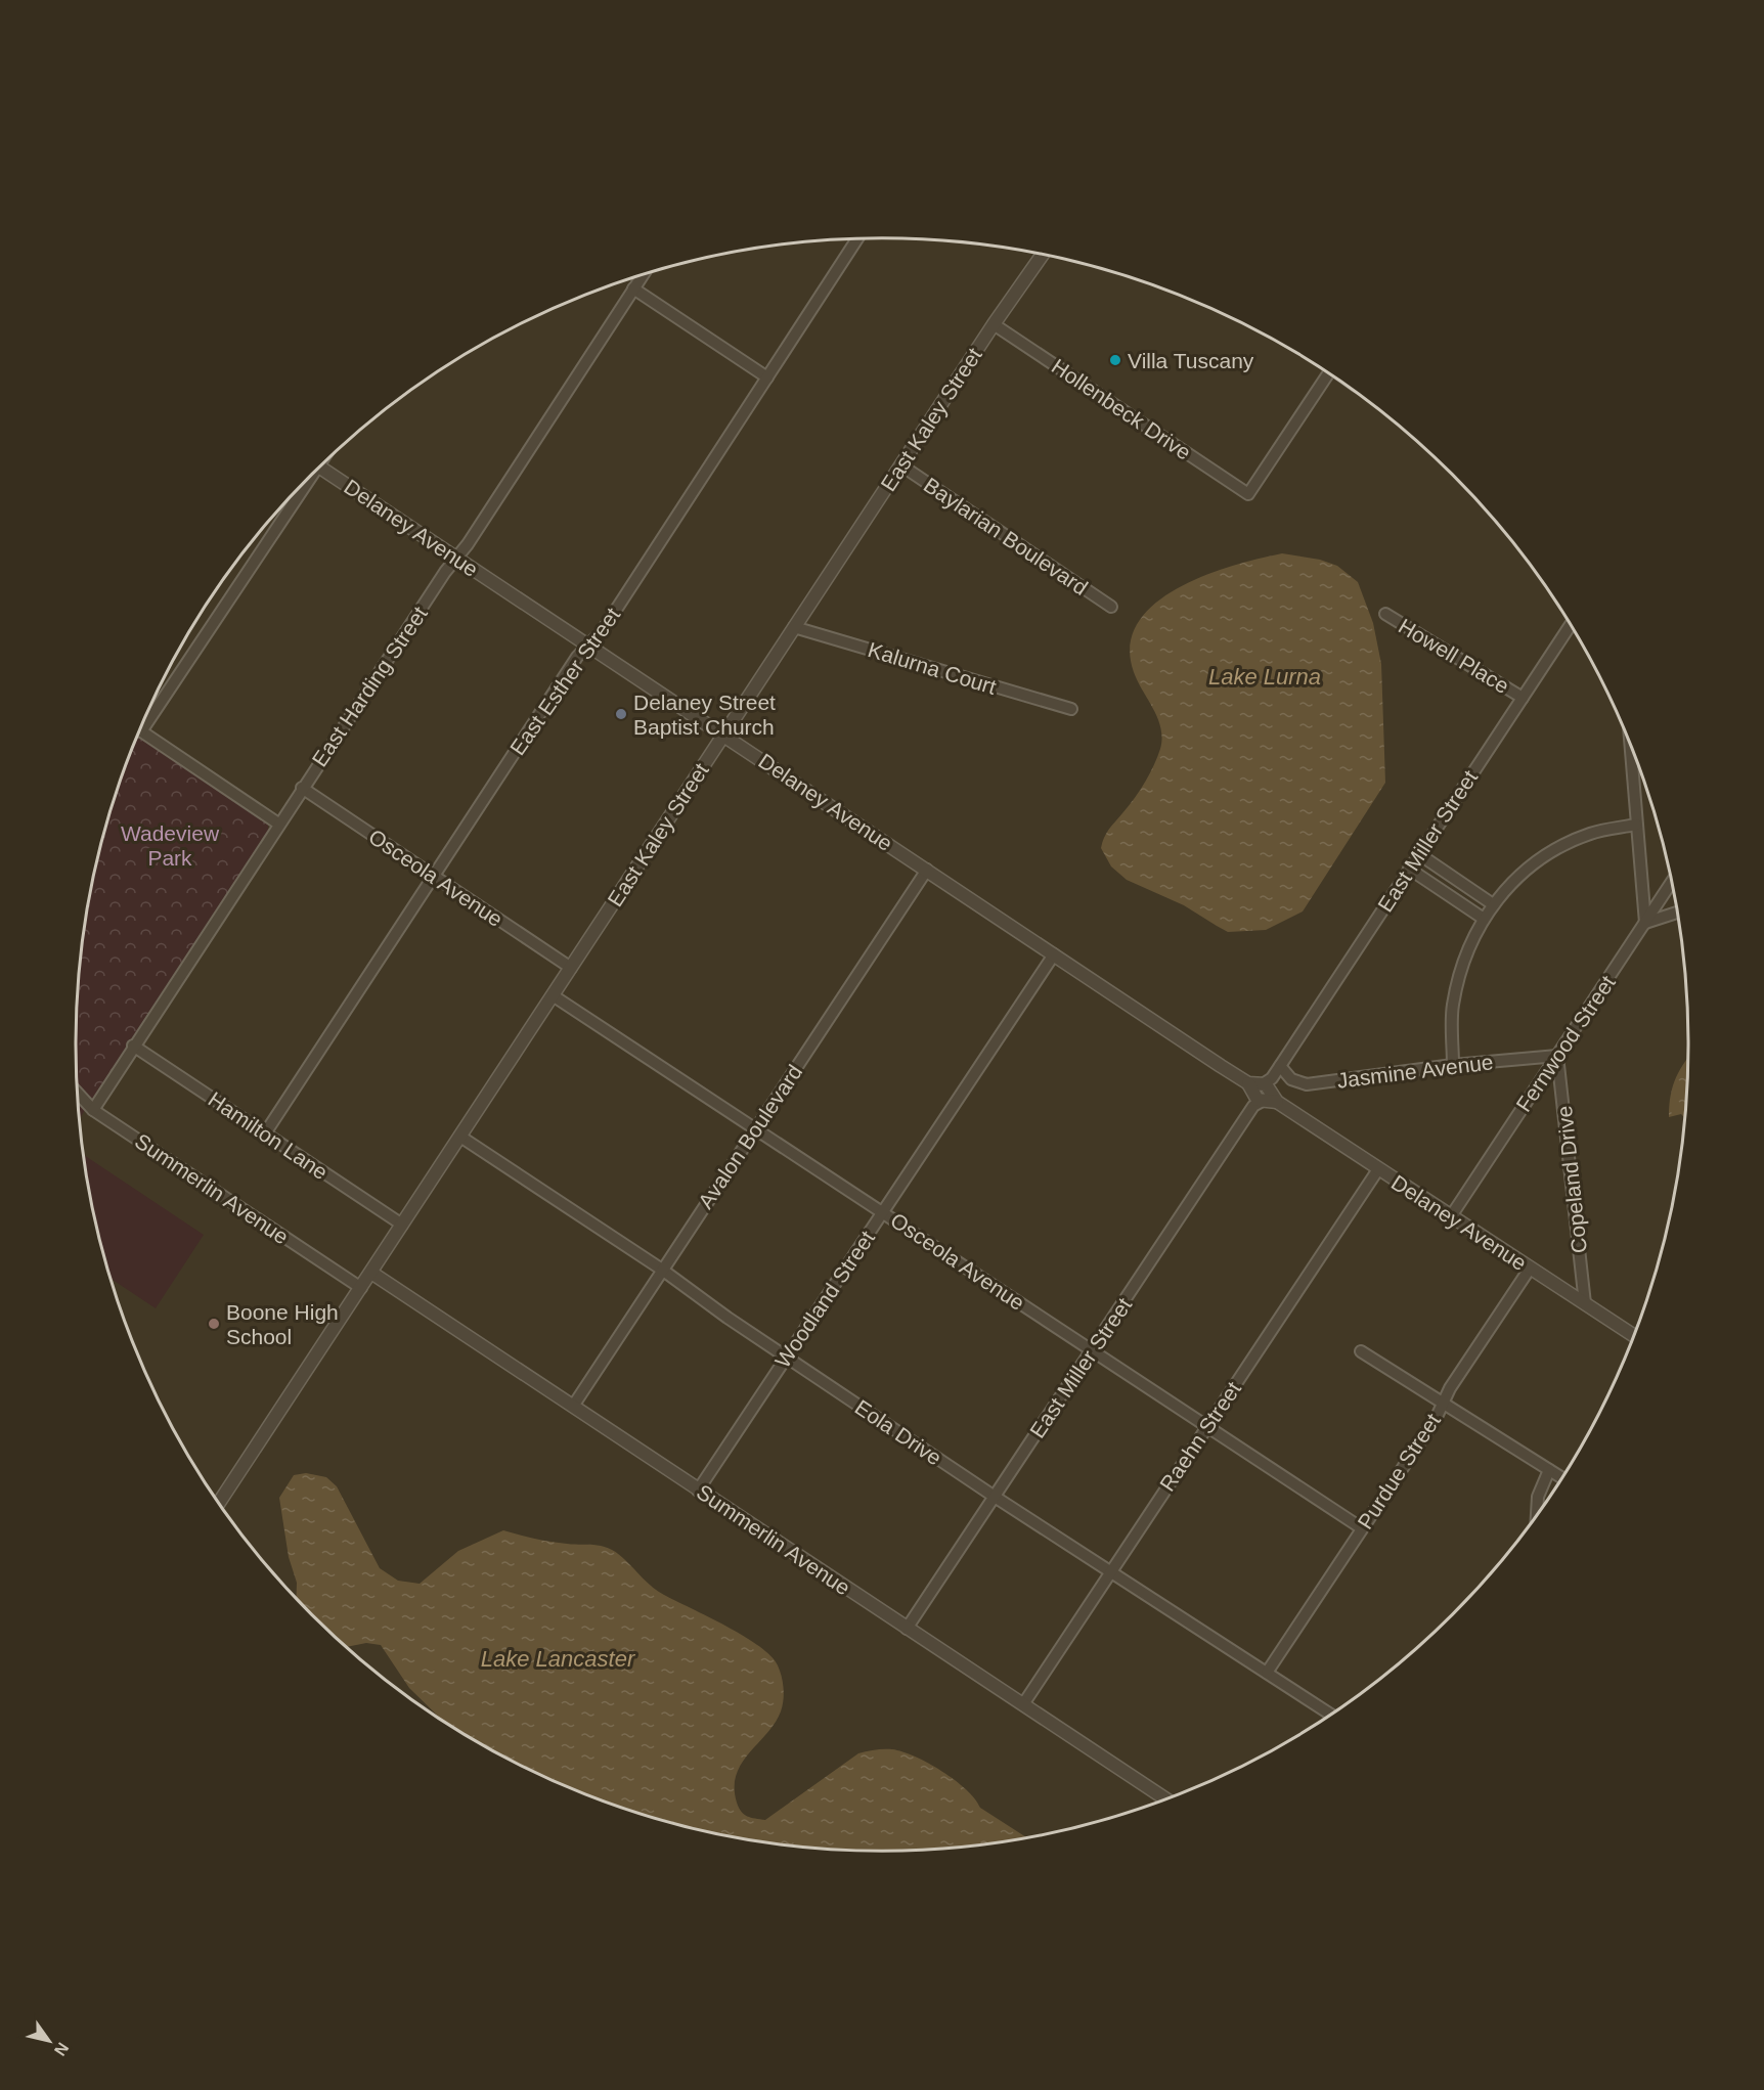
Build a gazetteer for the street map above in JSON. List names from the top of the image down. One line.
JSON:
{"streets":{"street":["Hollenbeck Drive","East Kaley Street","Delaney Avenue","Baylarian Boulevard","Howell Place","Kalurna Court","East Esther Street","East Harding Street","East Miller Street","Osceola Avenue","Fernwood Street","Jasmine Avenue","Hamilton Lane","Avalon Boulevard","Copeland Drive","Summerlin Avenue","Woodland Street","Eola Drive","Raehn Street","Purdue Street"]},"crossings":[["Hollenbeck Drive","East Kaley Street"],["East Kaley Street","Delaney Avenue"],["East Kaley Street","Baylarian Boulevard"],["East Kaley Street","Kalurna Court"],["East Kaley Street","Osceola Avenue"],["East Kaley Street","Hamilton Lane"],["East Kaley Street","Summerlin Avenue"],["East Kaley Street","Eola Drive"],["Delaney Avenue","East Esther Street"],["Delaney Avenue","East Harding Street"],["Delaney Avenue","East Miller Street"],["Delaney Avenue","Fernwood Street"],["Delaney Avenue","Avalon Boulevard"],["Delaney Avenue","Copeland Drive"],["Delaney Avenue","Woodland Street"],["Delaney Avenue","Raehn Street"],["Delaney Avenue","Purdue Street"],["Howell Place","East Miller Street"],["East Esther Street","Osceola Avenue"],["East Esther Street","Hamilton Lane"],["East Harding Street","Osceola Avenue"],["East Harding Street","Hamilton Lane"],["East Harding Street","Summerlin Avenue"],["East Miller Street","Osceola Avenue"],["East Miller Street","Jasmine Avenue"],["East Miller Street","Summerlin Avenue"],["East Miller Street","Eola Drive"],["Osceola Avenue","Avalon Boulevard"],["Osceola Avenue","Woodland Street"],["Osceola Avenue","Raehn Street"],["Osceola Avenue","Purdue Street"],["Fernwood Street","Jasmine Avenue"],["Fernwood Street","Copeland Drive"],["Jasmine Avenue","Copeland Drive"],["Avalon Boulevard","Summerlin Avenue"],["Avalon Boulevard","Eola Drive"],["Summerlin Avenue","Woodland Street"],["Summerlin Avenue","Raehn Street"],["Woodland Street","Eola Drive"],["Eola Drive","Raehn Street"],["Eola Drive","Purdue Street"]],"water":["Lake Lurna","Lake Lancaster"],"parks":["Wadeview Park"],"places":["Villa Tuscany","Delaney Street Baptist Church","Boone High School"],"north":"bottom right"}
